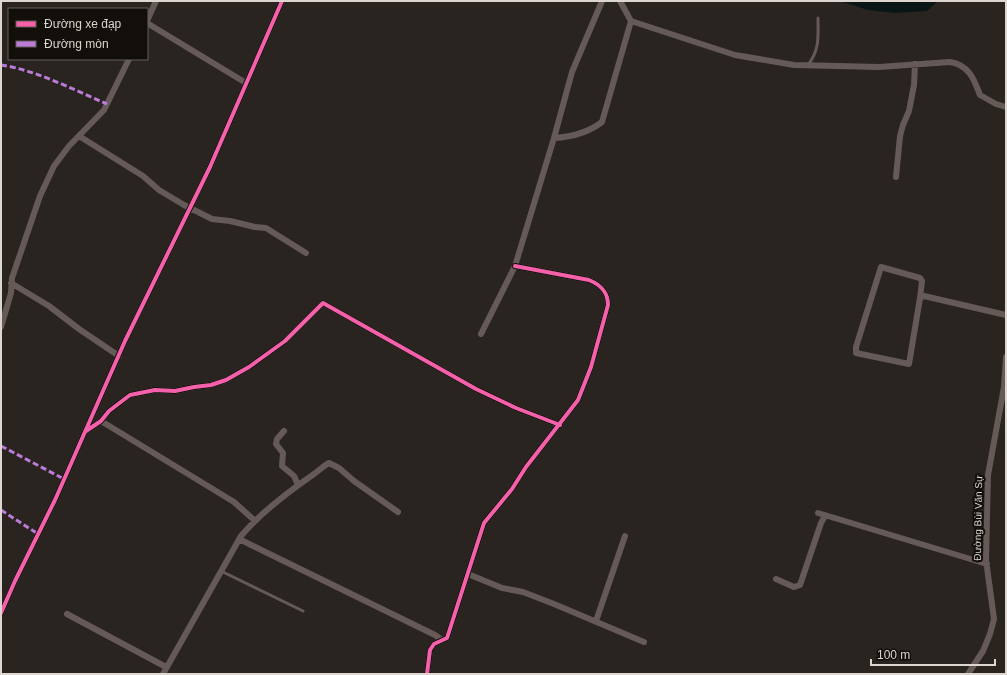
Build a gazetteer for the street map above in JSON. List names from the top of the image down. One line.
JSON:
{"streets":{"street":["Đường Bùi Văn Sự"]},"legend":["Đường xe đạp","Đường mòn"],"scale_bar":"100 m"}
